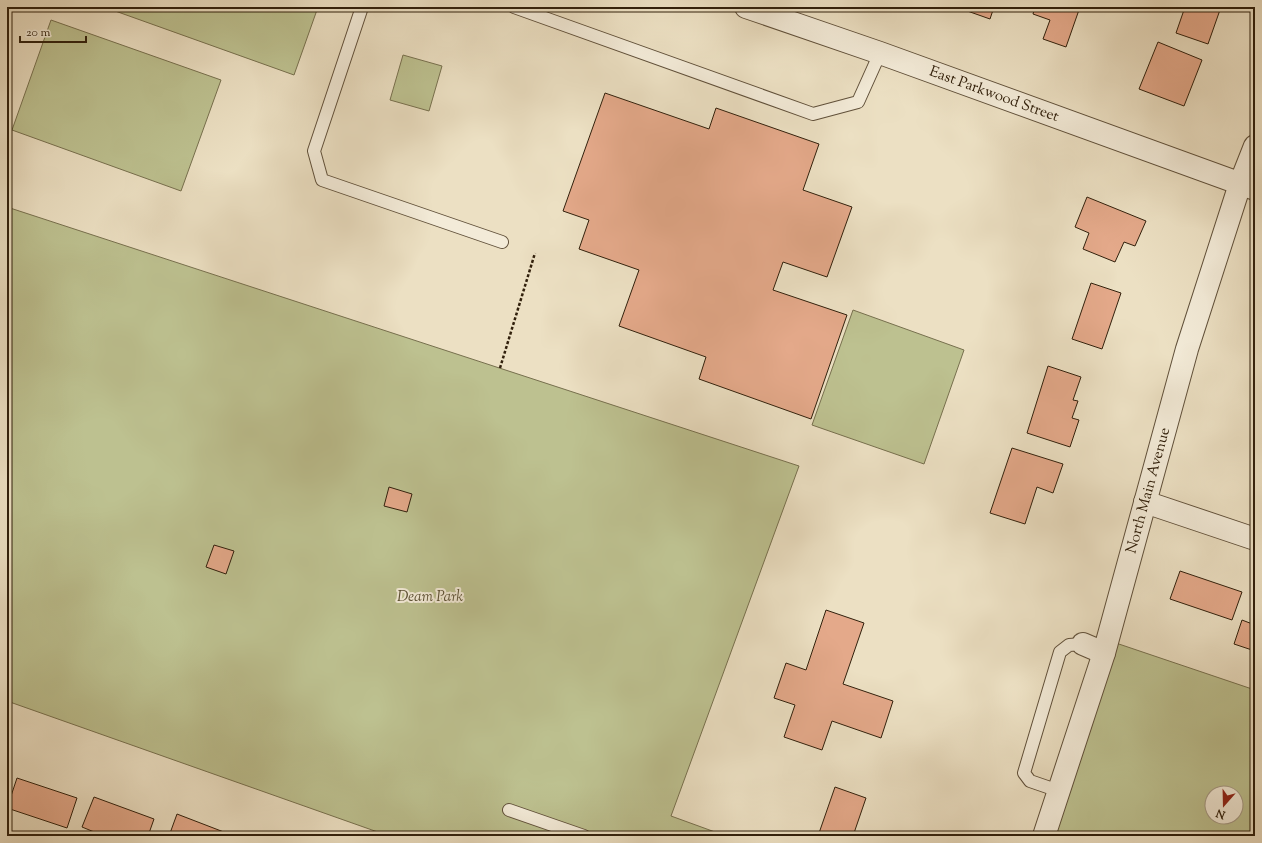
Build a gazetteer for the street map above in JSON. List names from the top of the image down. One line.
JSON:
{"streets":{"street":["East Parkwood Street","North Main Avenue"]},"crossings":[["East Parkwood Street","North Main Avenue"]],"parks":["Deam Park"],"scale_bar":"20 m","north":"bottom"}
